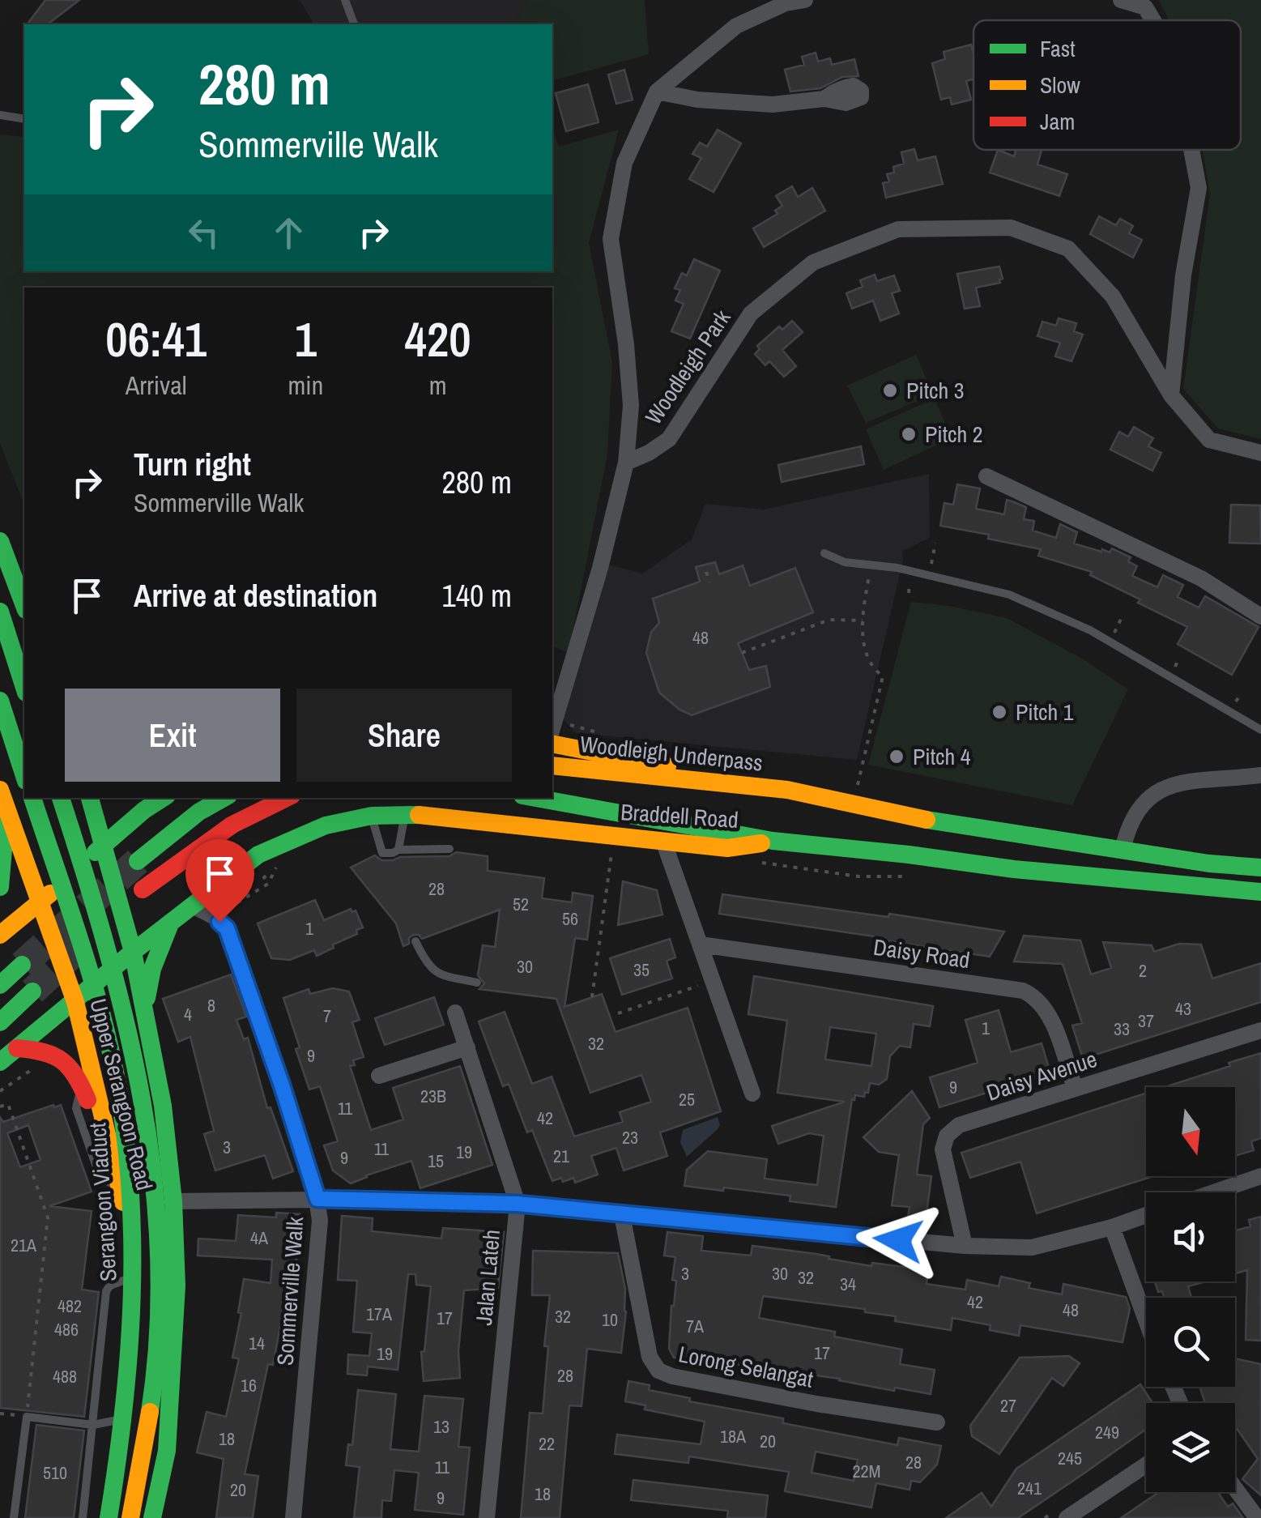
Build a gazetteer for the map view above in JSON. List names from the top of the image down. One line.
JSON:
{"streets":{"main road":["Woodleigh Underpass","Braddell Road","Upper Serangoon Road","Serangoon Viaduct"],"street":["Woodleigh Park","Daisy Road","Daisy Avenue","Jalan Lateh","Sommerville Walk","Lorong Selangat"]},"crossings":[["Woodleigh Underpass","Braddell Road"],["Braddell Road","Upper Serangoon Road"],["Daisy Road","Daisy Avenue"]],"places":["Pitch 3","Pitch 2","Pitch 1","Pitch 4"],"house_numbers":["48","28","52","56","1","30","35","2","8","43","4","7","37","1","33","32","9","9","23B","25","11","42","23","3","11","19","21","9","15","4A","21A","3","30","32","34","42","482","48","17A","32","17","10","7A","486","14","17","19","28","488","16","27","13","249","18A","18","20","22","245","28","11","22M","510","241","20","18","9"],"legend":["Fast","Slow","Jam"],"north":"bottom","page":{"turn":["280 m","Sommerville Walk"],"eta":["06:41","Arrival","1","min","420","m"],"list":[{"name":"Turn right","note":"Sommerville Walk","value":"280 m"},{"name":"Arrive at destination","value":"140 m"}],"buttons":["Exit","Share"]}}
